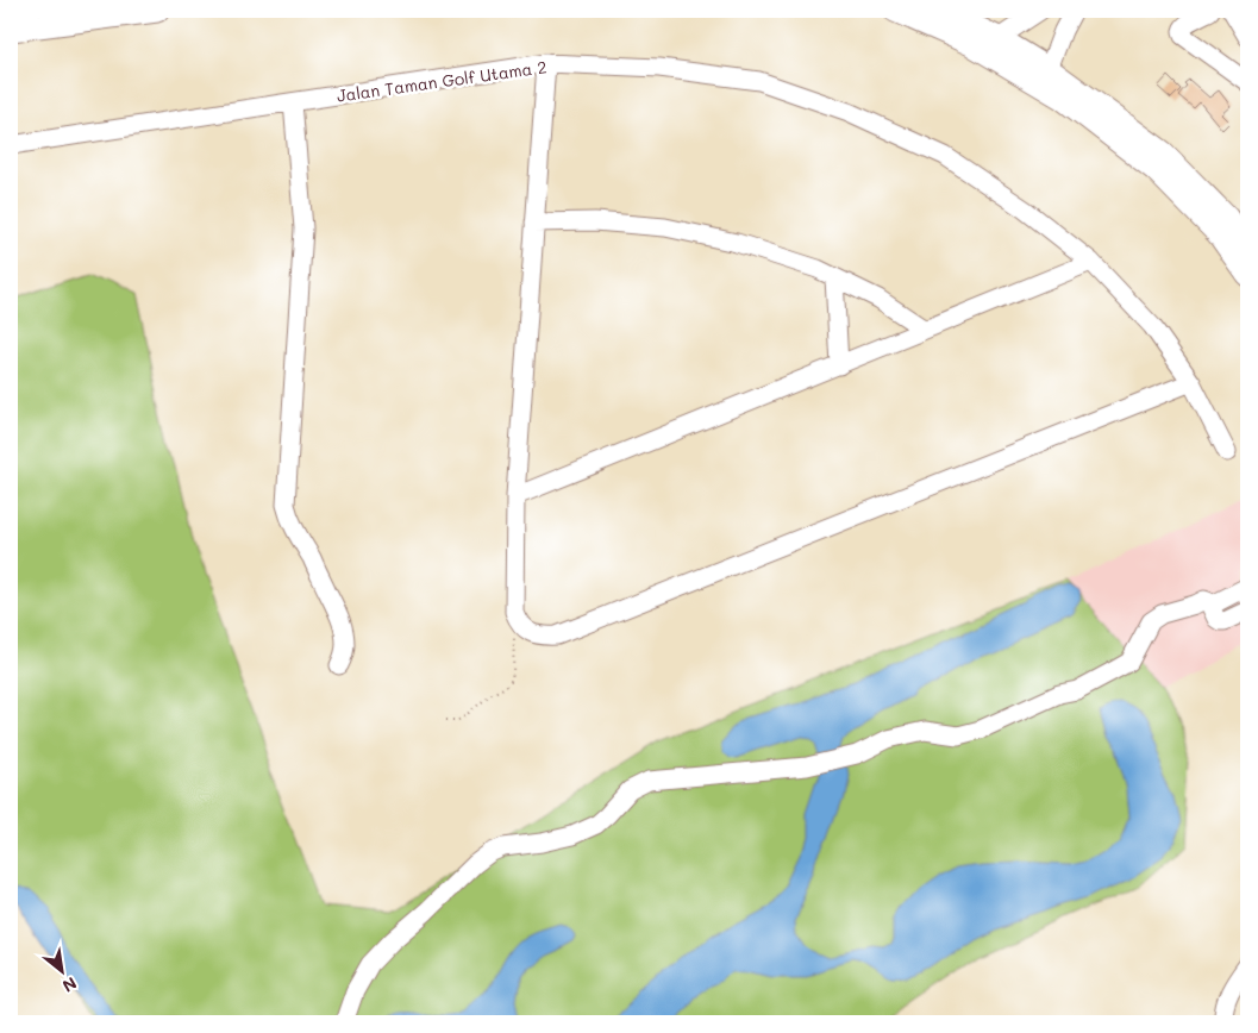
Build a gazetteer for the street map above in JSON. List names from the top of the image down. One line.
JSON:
{"streets":{"street":["Jalan Taman Golf Utama 2"]},"north":"bottom right"}
